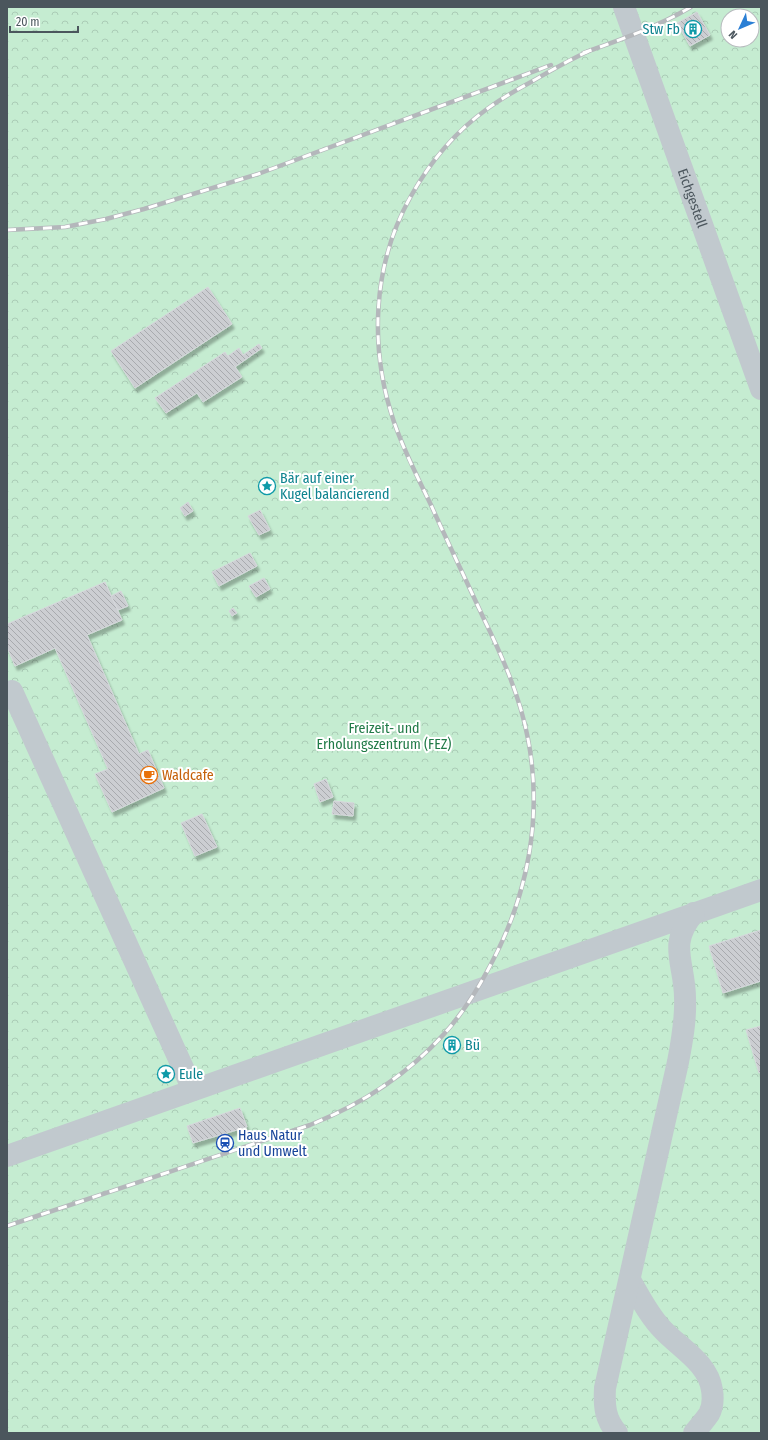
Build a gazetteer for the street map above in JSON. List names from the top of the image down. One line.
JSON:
{"streets":{"lane":["Eichgestell"]},"parks":["Freizeit- und Erholungszentrum (FEZ)"],"places":{"building":["Stw Fb","Bü"],"place":["Bär auf einer Kugel balancierend","Eule"],"cafe":["Waldcafe"],"station":["Haus Natur und Umwelt"]},"scale_bar":"20 m","north":"bottom left"}
